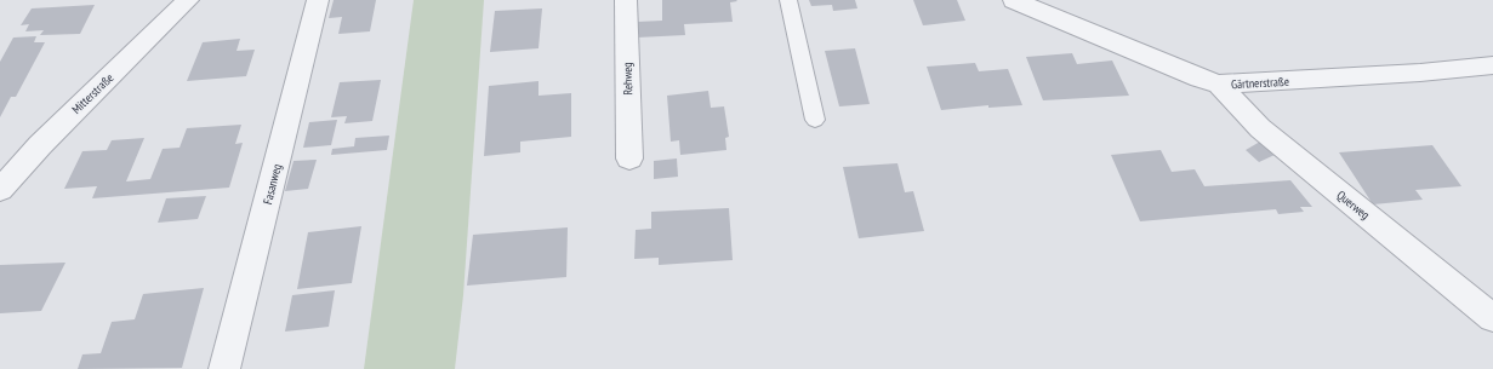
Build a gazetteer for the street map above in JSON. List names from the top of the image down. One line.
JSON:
{"streets":{"street":["Rehweg","Gärtnerstraße","Mitterstraße","Fasanweg","Querweg"]},"crossings":[["Gärtnerstraße","Querweg"]]}
